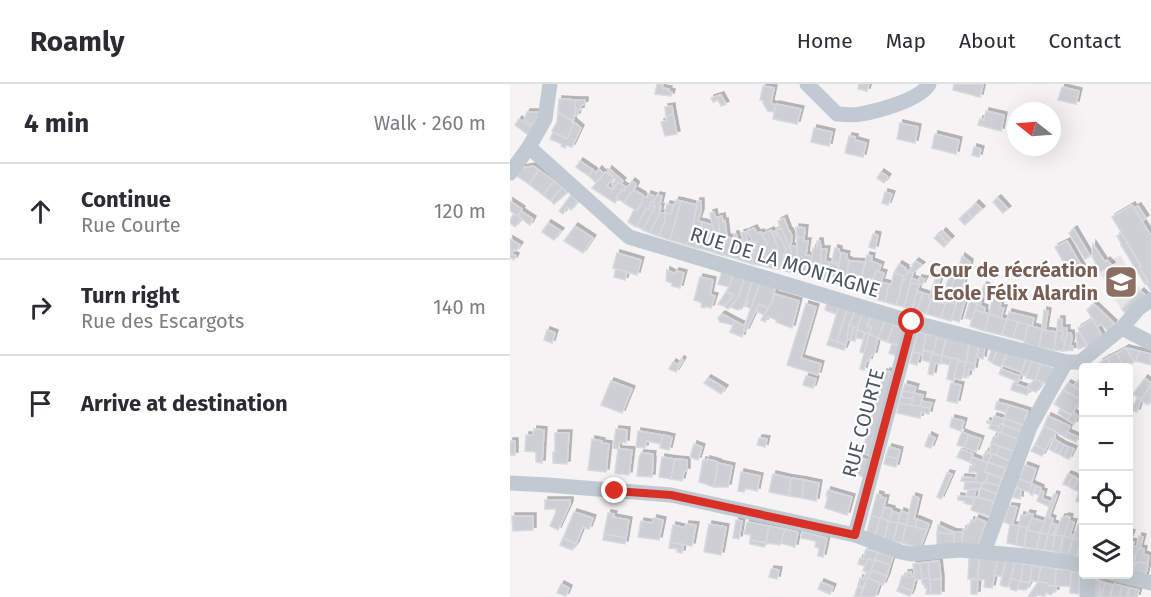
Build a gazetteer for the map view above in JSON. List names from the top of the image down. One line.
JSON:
{"streets":{"street":["RUE DE LA MONTAGNE","RUE COURTE"]},"crossings":[["RUE DE LA MONTAGNE","RUE COURTE"]],"places":{"school or university":["Cour de récréation Ecole Félix Alardin"]},"north":"left","page":{"header":"Roamly","nav":["Home","Map","About","Contact"],"heading":["4 min","Walk · 260 m"],"list":[["Continue","Rue Courte","120 m"],["Turn right","Rue des Escargots","140 m"],"Arrive at destination"],"map_buttons":["+","−"]}}
